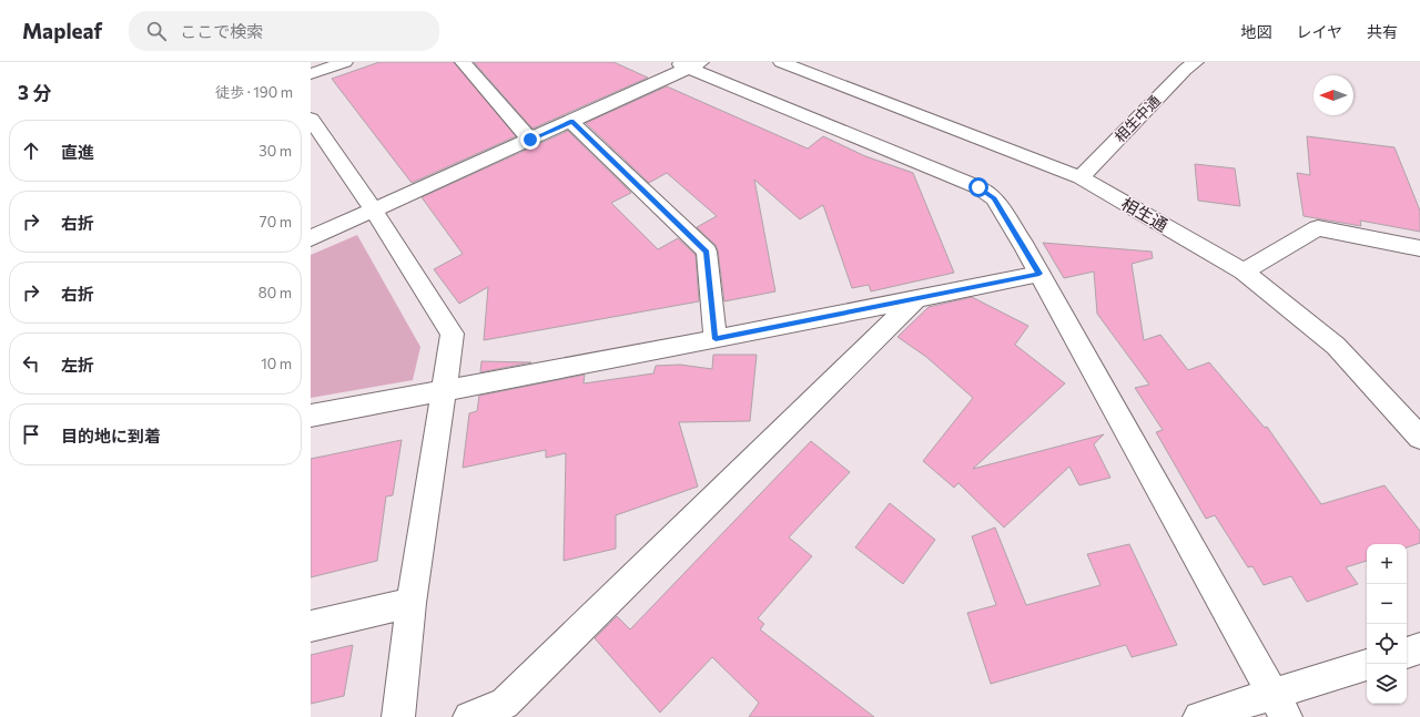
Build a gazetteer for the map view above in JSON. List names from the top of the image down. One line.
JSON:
{"streets":{"street":["相生中通","相生通"]},"crossings":[["相生中通","相生通"]],"north":"left","page":{"header":"Mapleaf","search":"ここで検索","nav":["地図","レイヤ","共有"],"heading":["3 分","徒歩 · 190 m"],"list":[["直進","30 m"],["右折","70 m"],["右折","80 m"],["左折","10 m"],"目的地に到着"],"map_buttons":["+","−"]}}
